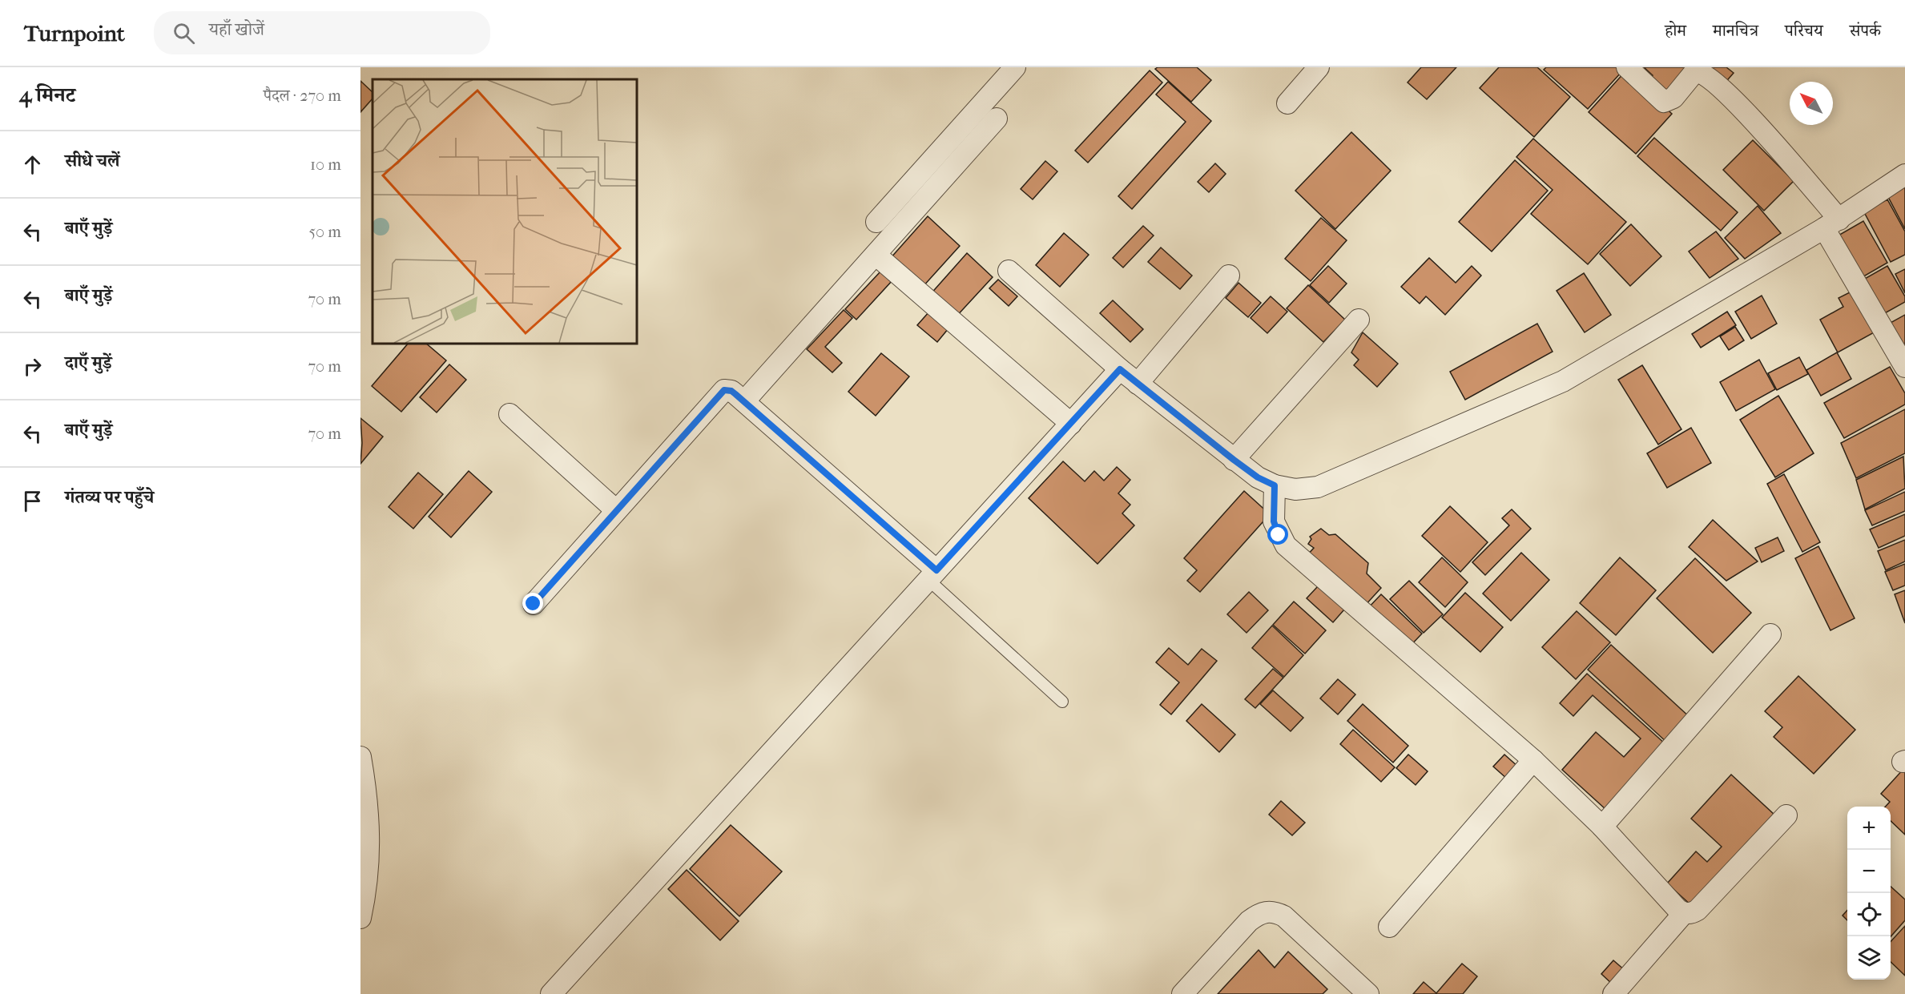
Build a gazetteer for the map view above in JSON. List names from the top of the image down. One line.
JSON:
{"north":"top left","page":{"header":"Turnpoint","search":"यहाँ खोजें","nav":["होम","मानचित्र","परिचय","संपर्क"],"heading":["4 मिनट","पैदल · 270 m"],"list":[["सीधे चलें","10 m"],["बाएँ मुड़ें","50 m"],["बाएँ मुड़ें","70 m"],["दाएँ मुड़ें","70 m"],["बाएँ मुड़ें","70 m"],"गंतव्य पर पहुँचे"],"map_buttons":["+","−"]}}
